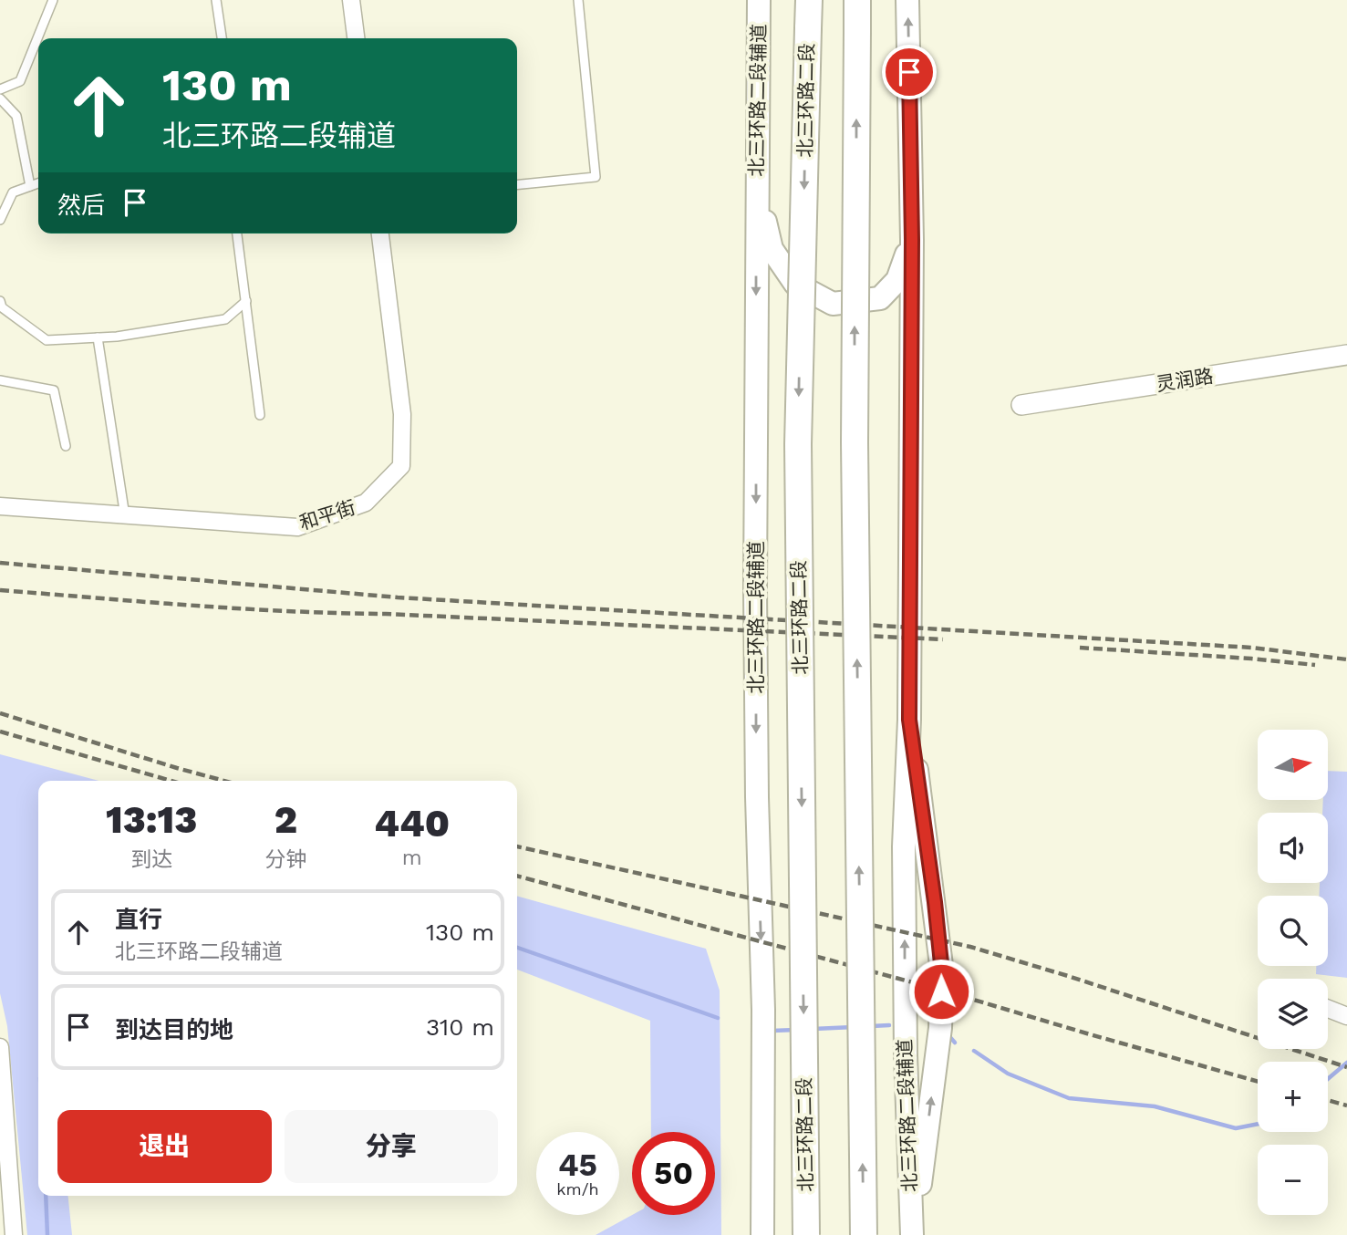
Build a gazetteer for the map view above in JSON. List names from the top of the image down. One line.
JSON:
{"streets":{"highway":["北三环路二段"],"main road":["北三环路二段辅道"],"street":["灵润路","和平街"]},"north":"right","page":{"turn":["130 m","北三环路二段辅道"],"then":"然后","map_buttons":["+","−"],"eta":["13:13","到达","2","分钟","440","m"],"list":[{"name":"直行","note":"北三环路二段辅道","value":"130 m"},{"name":"到达目的地","value":"310 m"}],"buttons":["退出","分享"],"speed":"45 km/h","limit":"50"}}
